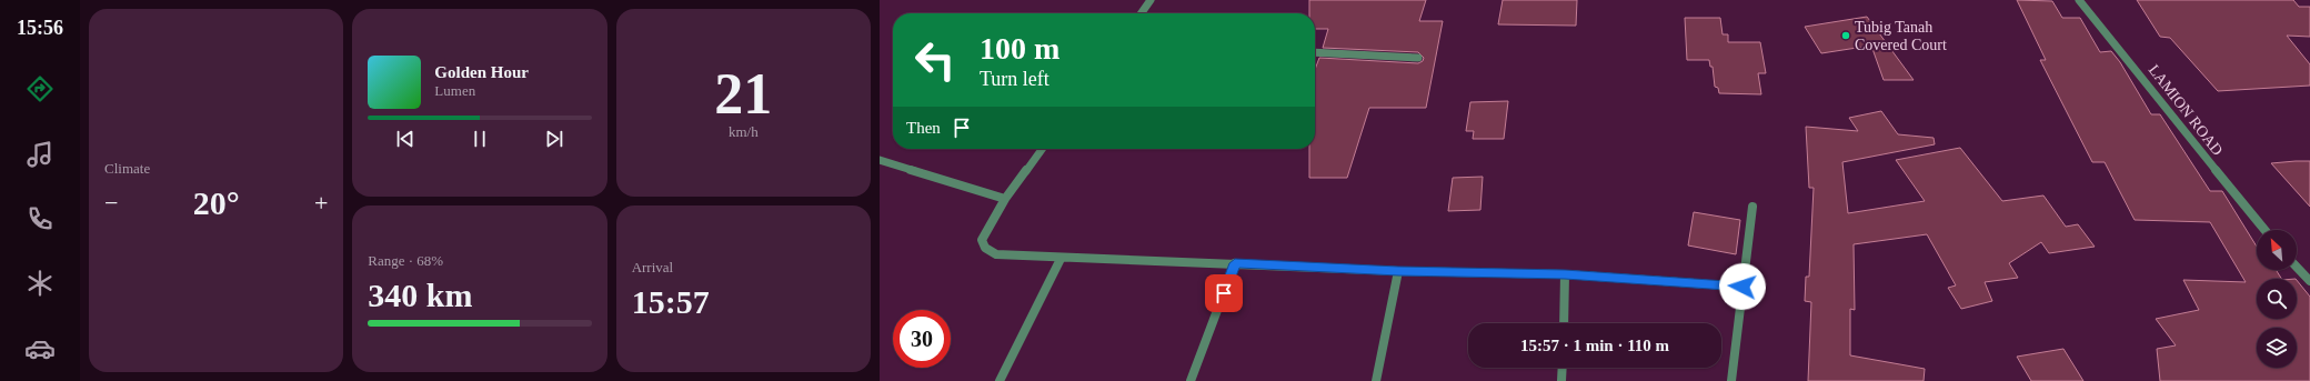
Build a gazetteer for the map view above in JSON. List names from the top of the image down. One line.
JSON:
{"streets":{"street":["LAMION ROAD"]},"places":["Tubig Tanah Covered Court"],"north":"top left","page":{"tabs":"15:56","tile":["Climate",["21","km/h"],["Range · 68%","340 km"],["Arrival","15:57"]],"turn":["100 m","Turn left"],"song":["Golden Hour","Lumen"],"then":"Then","heat":["−","20°","+"],"limit":"30","trip":"15:57 · 1 min · 110 m"}}
